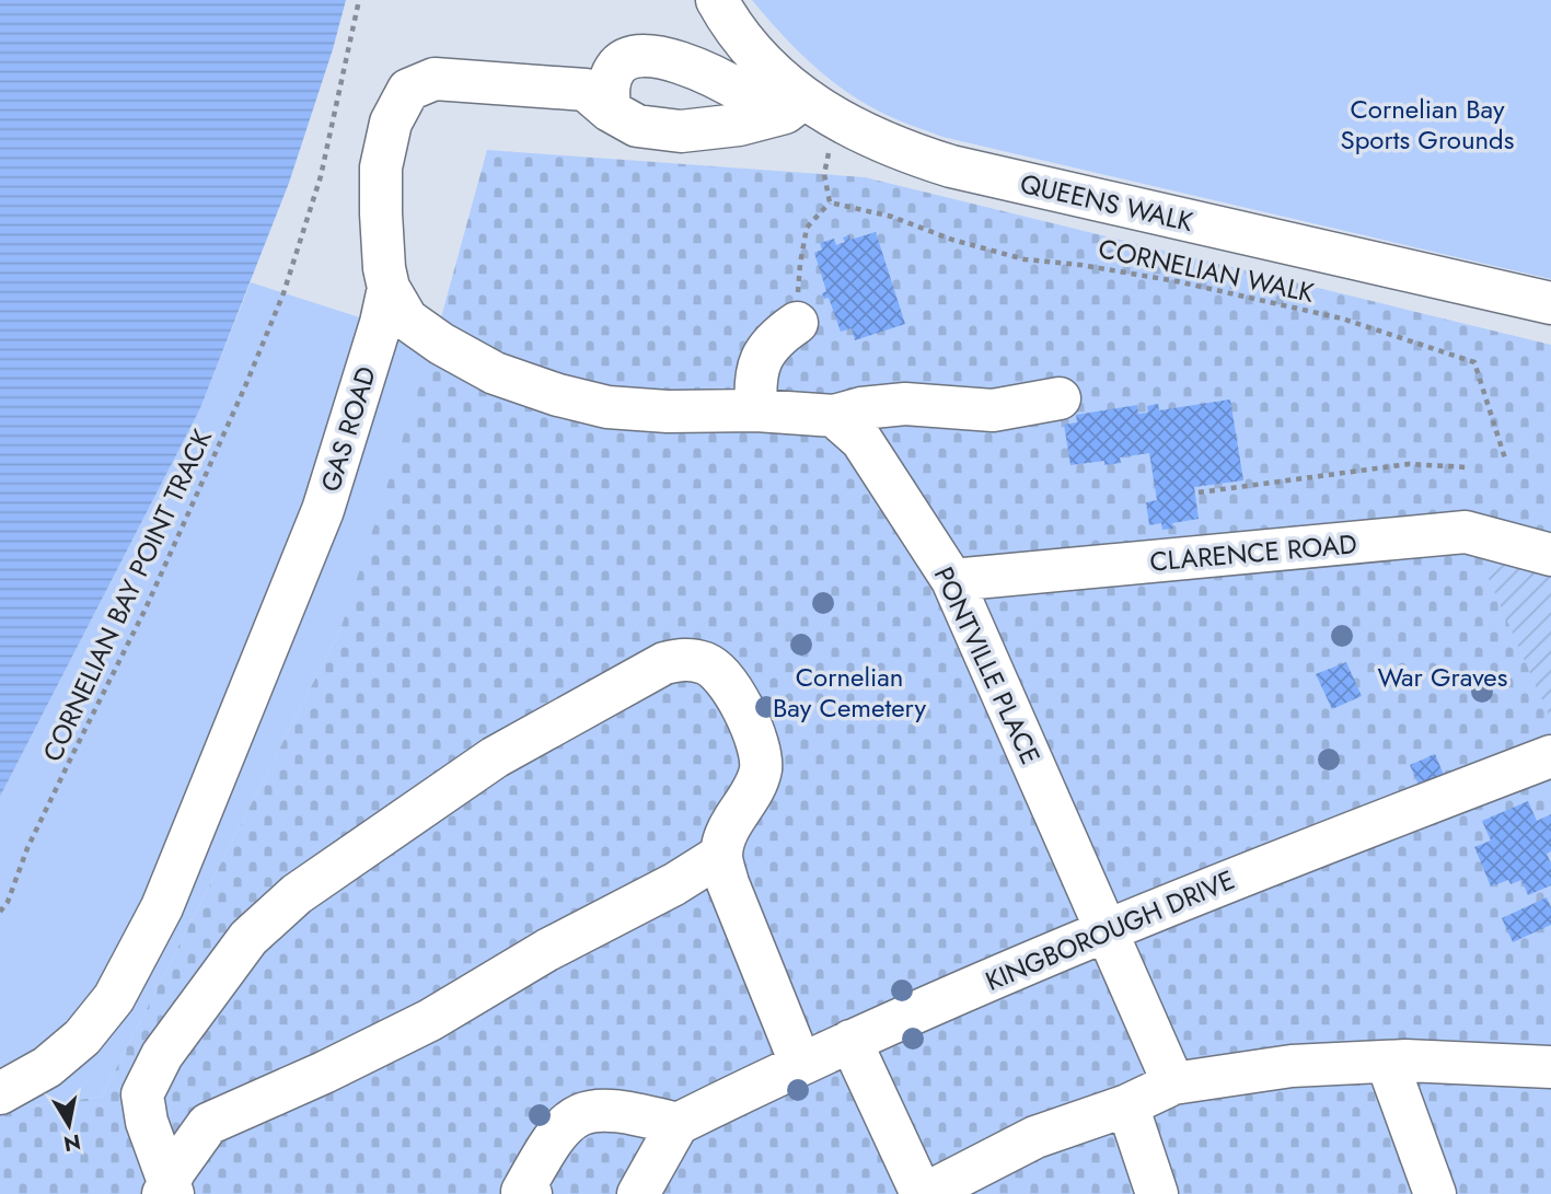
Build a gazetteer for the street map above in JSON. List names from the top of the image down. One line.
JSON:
{"streets":{"street":["QUEENS WALK","GAS ROAD","CLARENCE ROAD","PONTVILLE PLACE","KINGBOROUGH DRIVE"],"path":["CORNELIAN WALK","CORNELIAN BAY POINT TRACK"]},"crossings":[["QUEENS WALK","GAS ROAD"],["CLARENCE ROAD","PONTVILLE PLACE"],["PONTVILLE PLACE","KINGBOROUGH DRIVE"]],"parks":["Cornelian Bay Sports Grounds","Cornelian Bay Cemetery","War Graves"],"north":"bottom"}
